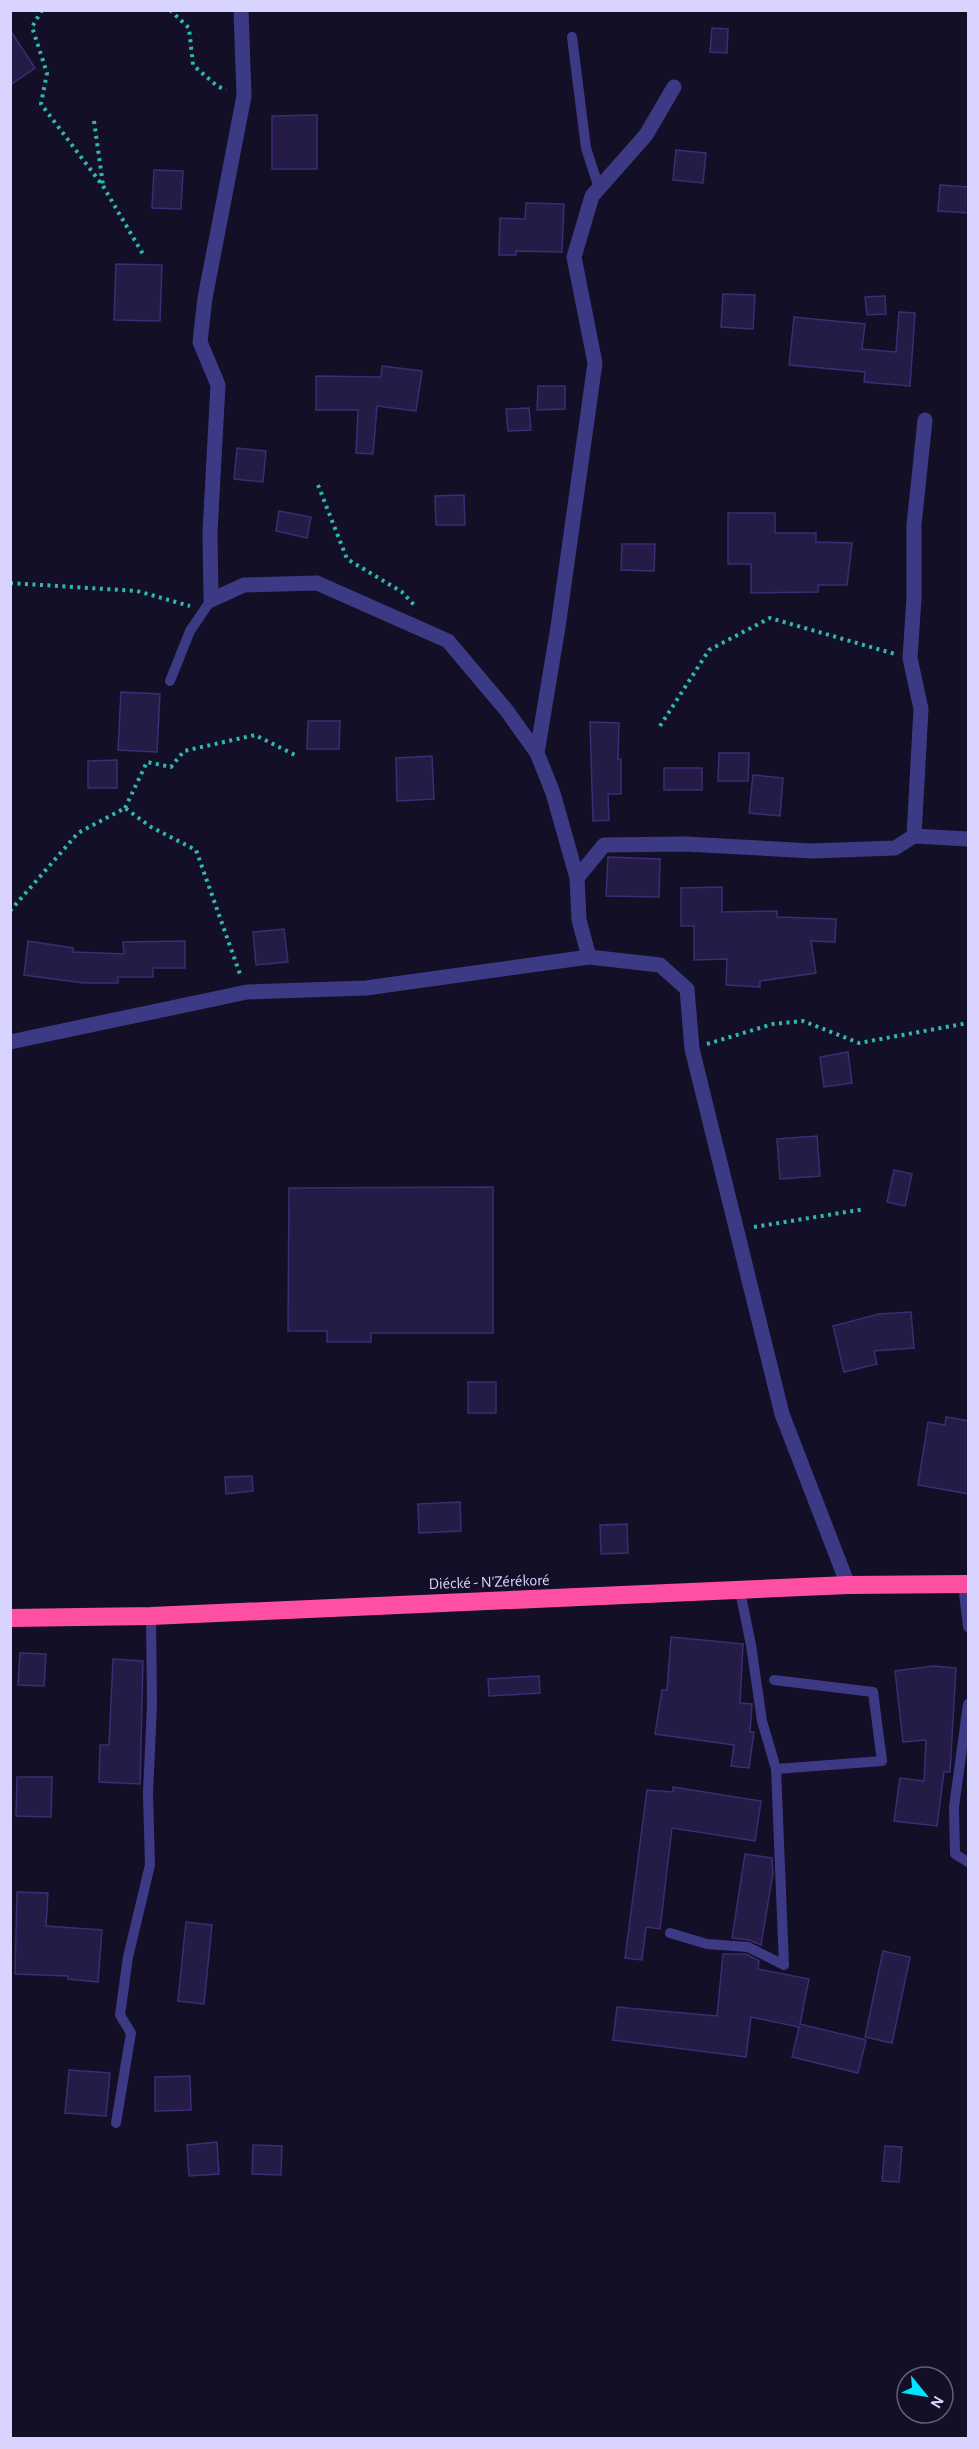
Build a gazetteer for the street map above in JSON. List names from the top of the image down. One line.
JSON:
{"streets":{"highway":["Diécké - N'Zérékoré"]},"north":"bottom right"}
